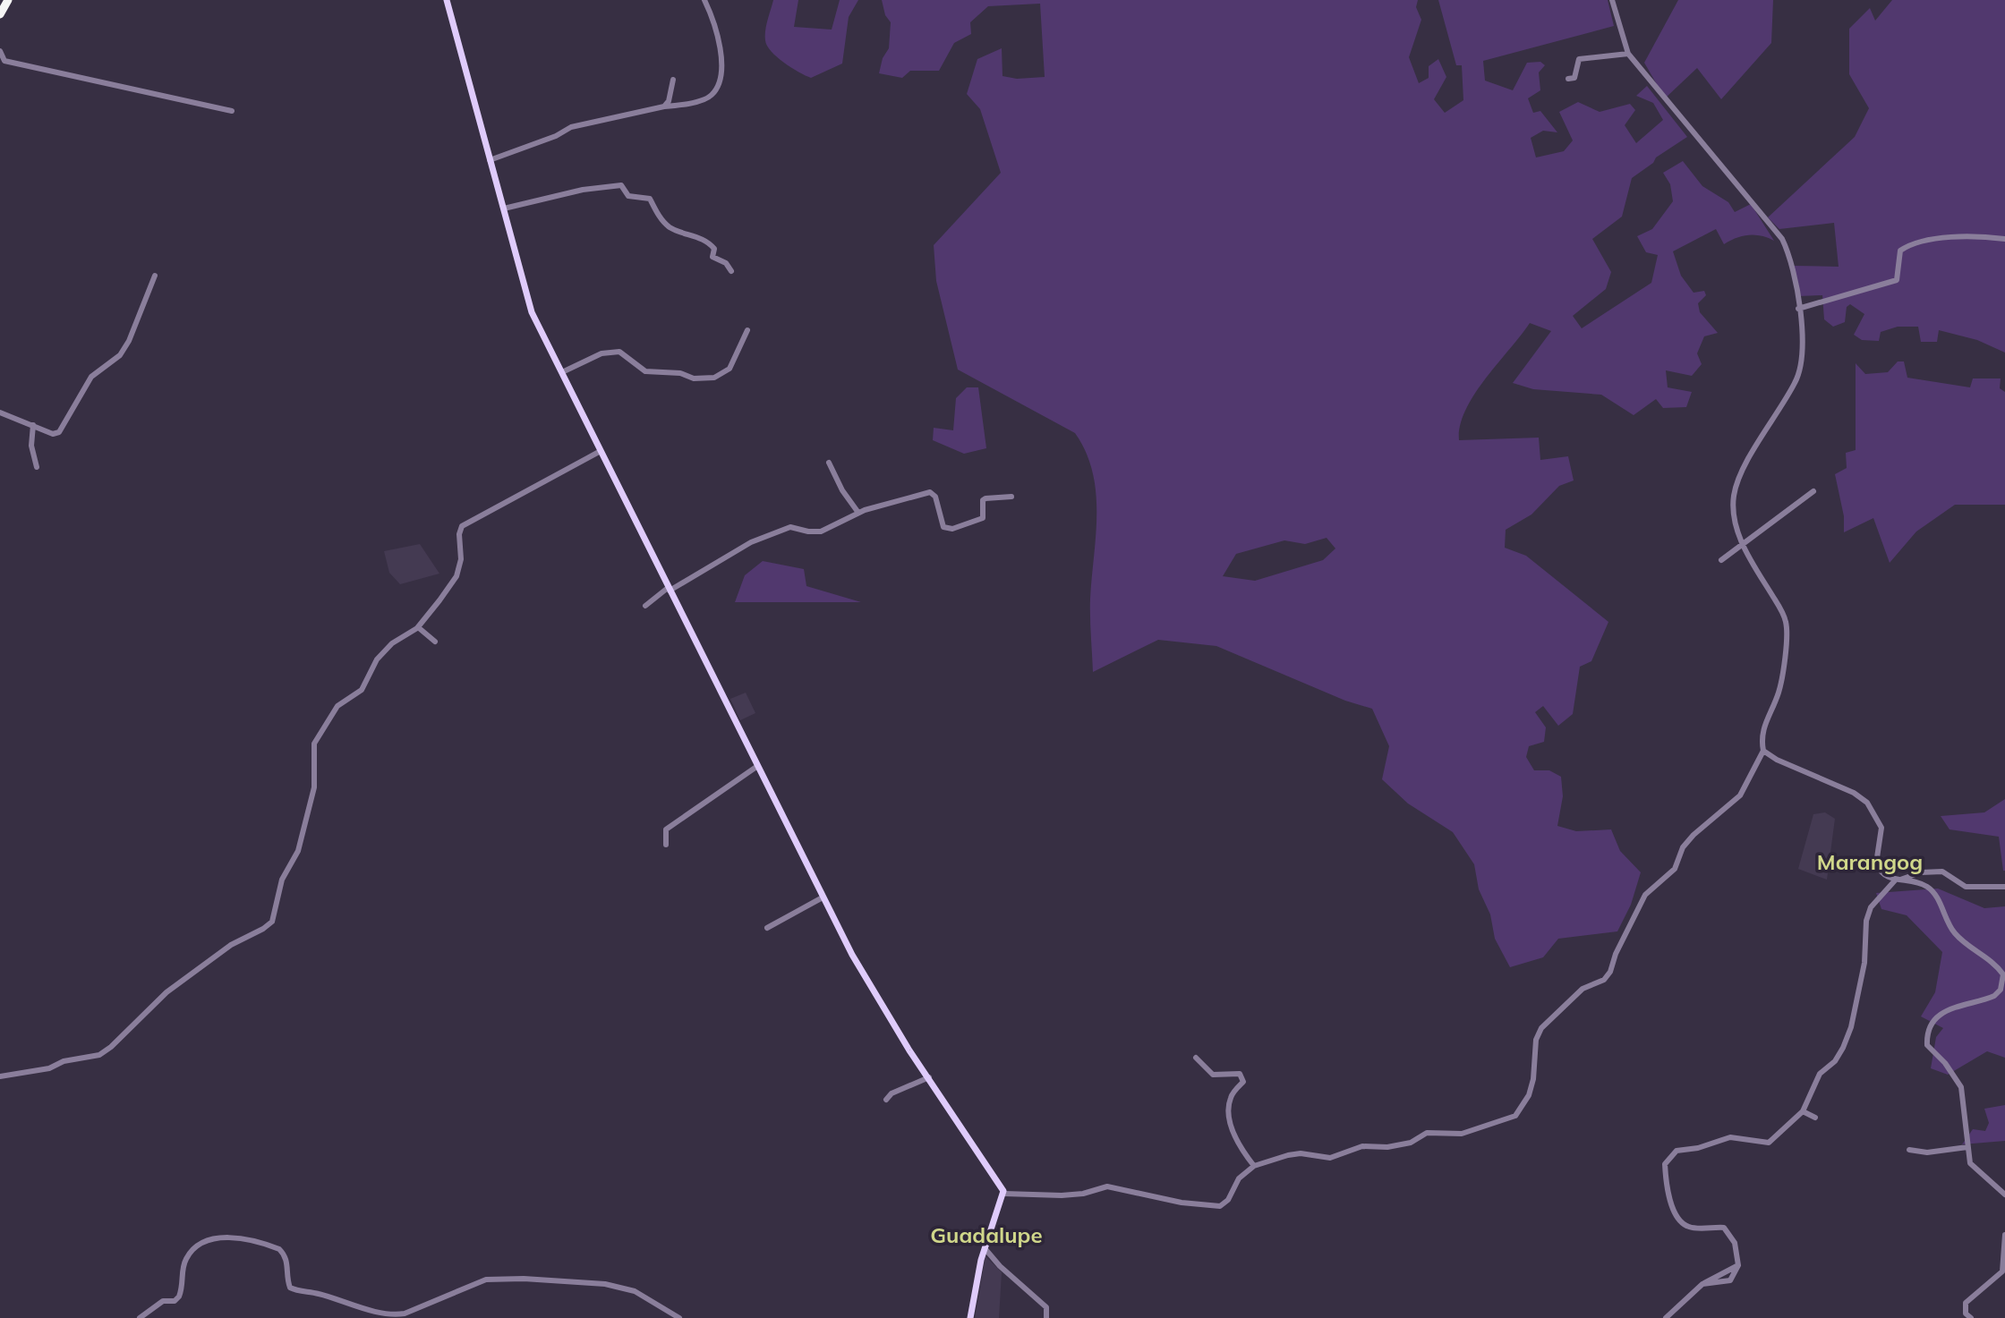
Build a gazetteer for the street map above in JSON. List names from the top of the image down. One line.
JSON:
{"districts":["Marangog","Guadalupe"]}
